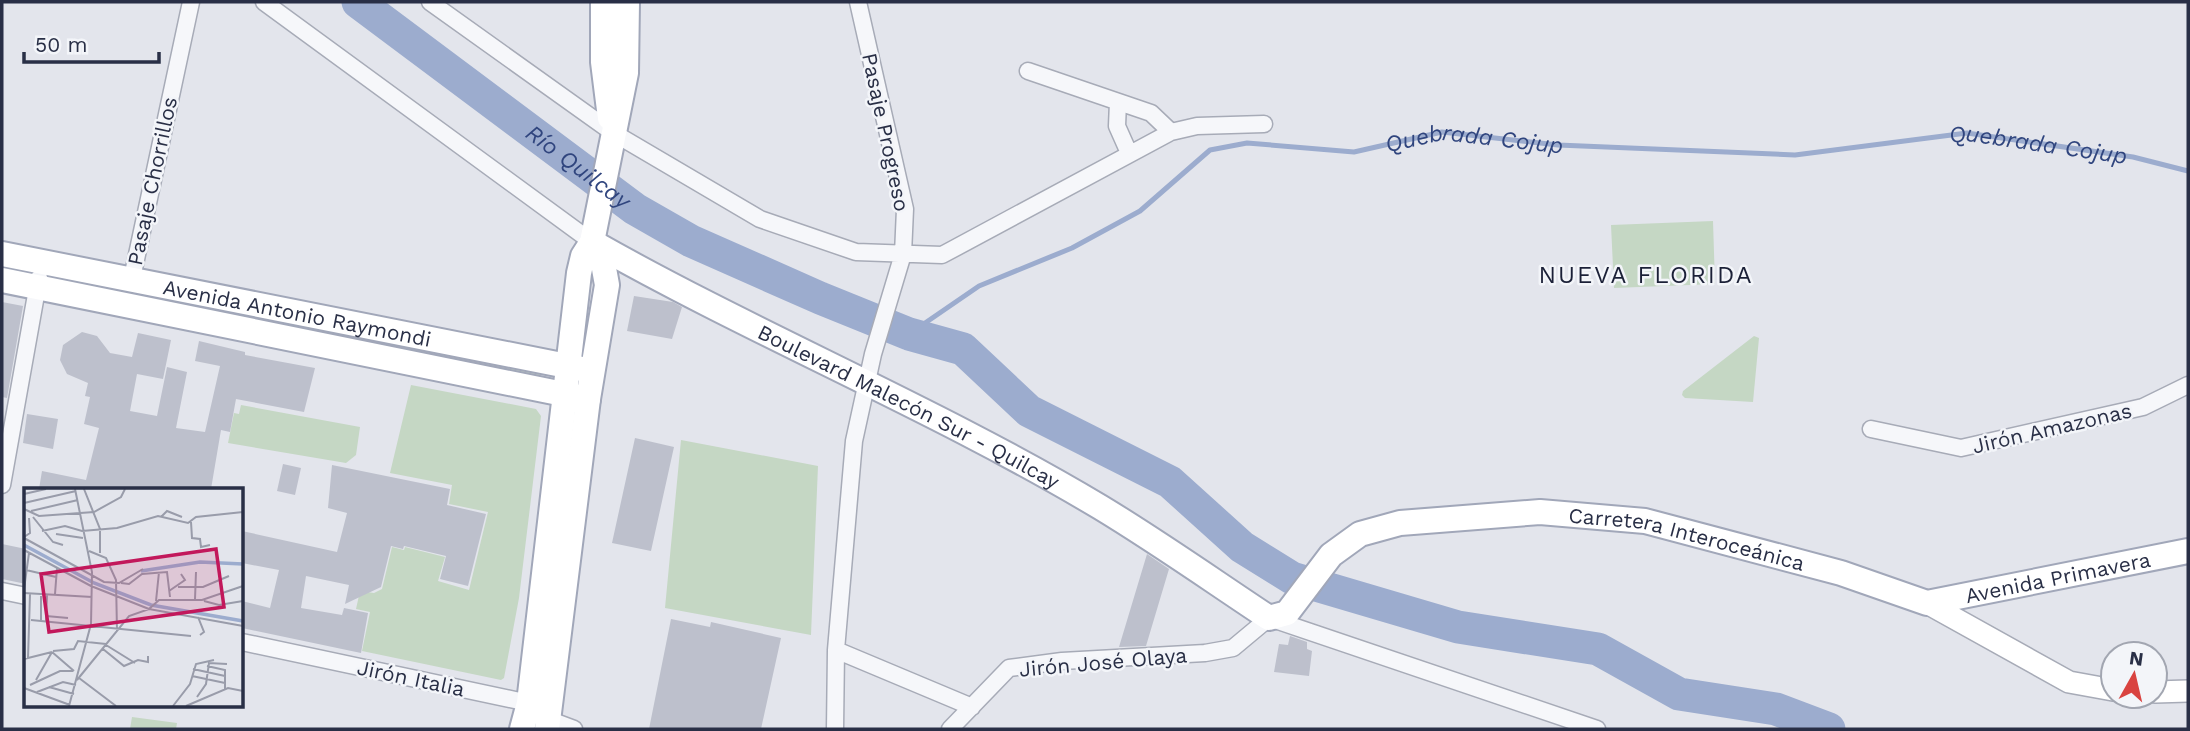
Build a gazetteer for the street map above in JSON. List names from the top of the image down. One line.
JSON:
{"streets":{"main road":["Avenida Antonio Raymondi","Boulevard Malecón Sur - Quilcay","Carretera Interoceánica","Avenida Primavera"],"street":["Pasaje Progreso","Pasaje Chorrillos","Jirón Amazonas","Jirón José Olaya","Jirón Italia"]},"crossings":[["Pasaje Progreso","Boulevard Malecón Sur - Quilcay"],["Pasaje Chorrillos","Avenida Antonio Raymondi"],["Boulevard Malecón Sur - Quilcay","Carretera Interoceánica"],["Boulevard Malecón Sur - Quilcay","Jirón José Olaya"],["Carretera Interoceánica","Avenida Primavera"],["Carretera Interoceánica","Jirón José Olaya"]],"districts":["NUEVA FLORIDA"],"water":["Quebrada Cojup","Río Quilcay"],"scale_bar":"50 m","north":"top"}
